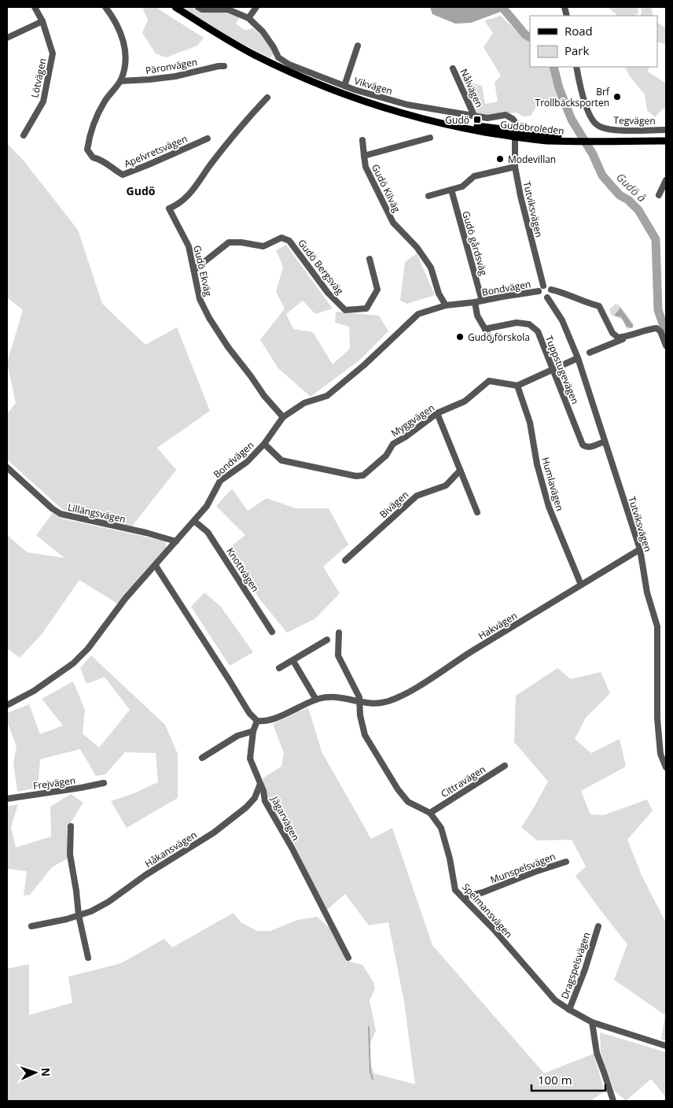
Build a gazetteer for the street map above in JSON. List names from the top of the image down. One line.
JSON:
{"streets":{"main road":["Gudöbroleden"],"street":["Päronvägen","Lötvägen","Vikvägen","Nålvägen","Tegvägen","Apelvretsvägen","Gudö Kilväg","Tutviksvägen","Gudö gårdsväg","Gudö Bergsväg","Gudö Ekväg","Bondvägen","Tuppstugevägen","Myggvägen","Humlavägen","Bivägen","Lillängsvägen","Knottvägen","Hakvägen","Cittravägen","Frejvägen","Jägarvägen","Håkansvägen","Munspelsvägen","Spelmansvägen","Dragspelsvägen"]},"crossings":[["Päronvägen","Apelvretsvägen"],["Vikvägen","Nålvägen"],["Vikvägen","Gudöbroleden"],["Vikvägen","Tutviksvägen"],["Gudöbroleden","Tutviksvägen"],["Gudö Kilväg","Bondvägen"],["Tutviksvägen","Bondvägen"],["Tutviksvägen","Tuppstugevägen"],["Tutviksvägen","Hakvägen"],["Gudö gårdsväg","Bondvägen"],["Gudö Bergsväg","Gudö Ekväg"],["Gudö Ekväg","Bondvägen"],["Bondvägen","Myggvägen"],["Bondvägen","Lillängsvägen"],["Bondvägen","Knottvägen"],["Myggvägen","Humlavägen"],["Humlavägen","Hakvägen"],["Hakvägen","Jägarvägen"],["Hakvägen","Spelmansvägen"],["Cittravägen","Spelmansvägen"],["Jägarvägen","Håkansvägen"],["Munspelsvägen","Spelmansvägen"],["Spelmansvägen","Dragspelsvägen"]],"districts":["Gudö"],"water":["Gudö å"],"places":{"other":["Brf Trollbäcksporten","Modevillan","Gudö förskola"],"transit":["Gudö"]},"legend":["Road","Park"],"scale_bar":"100 m","north":"right"}
